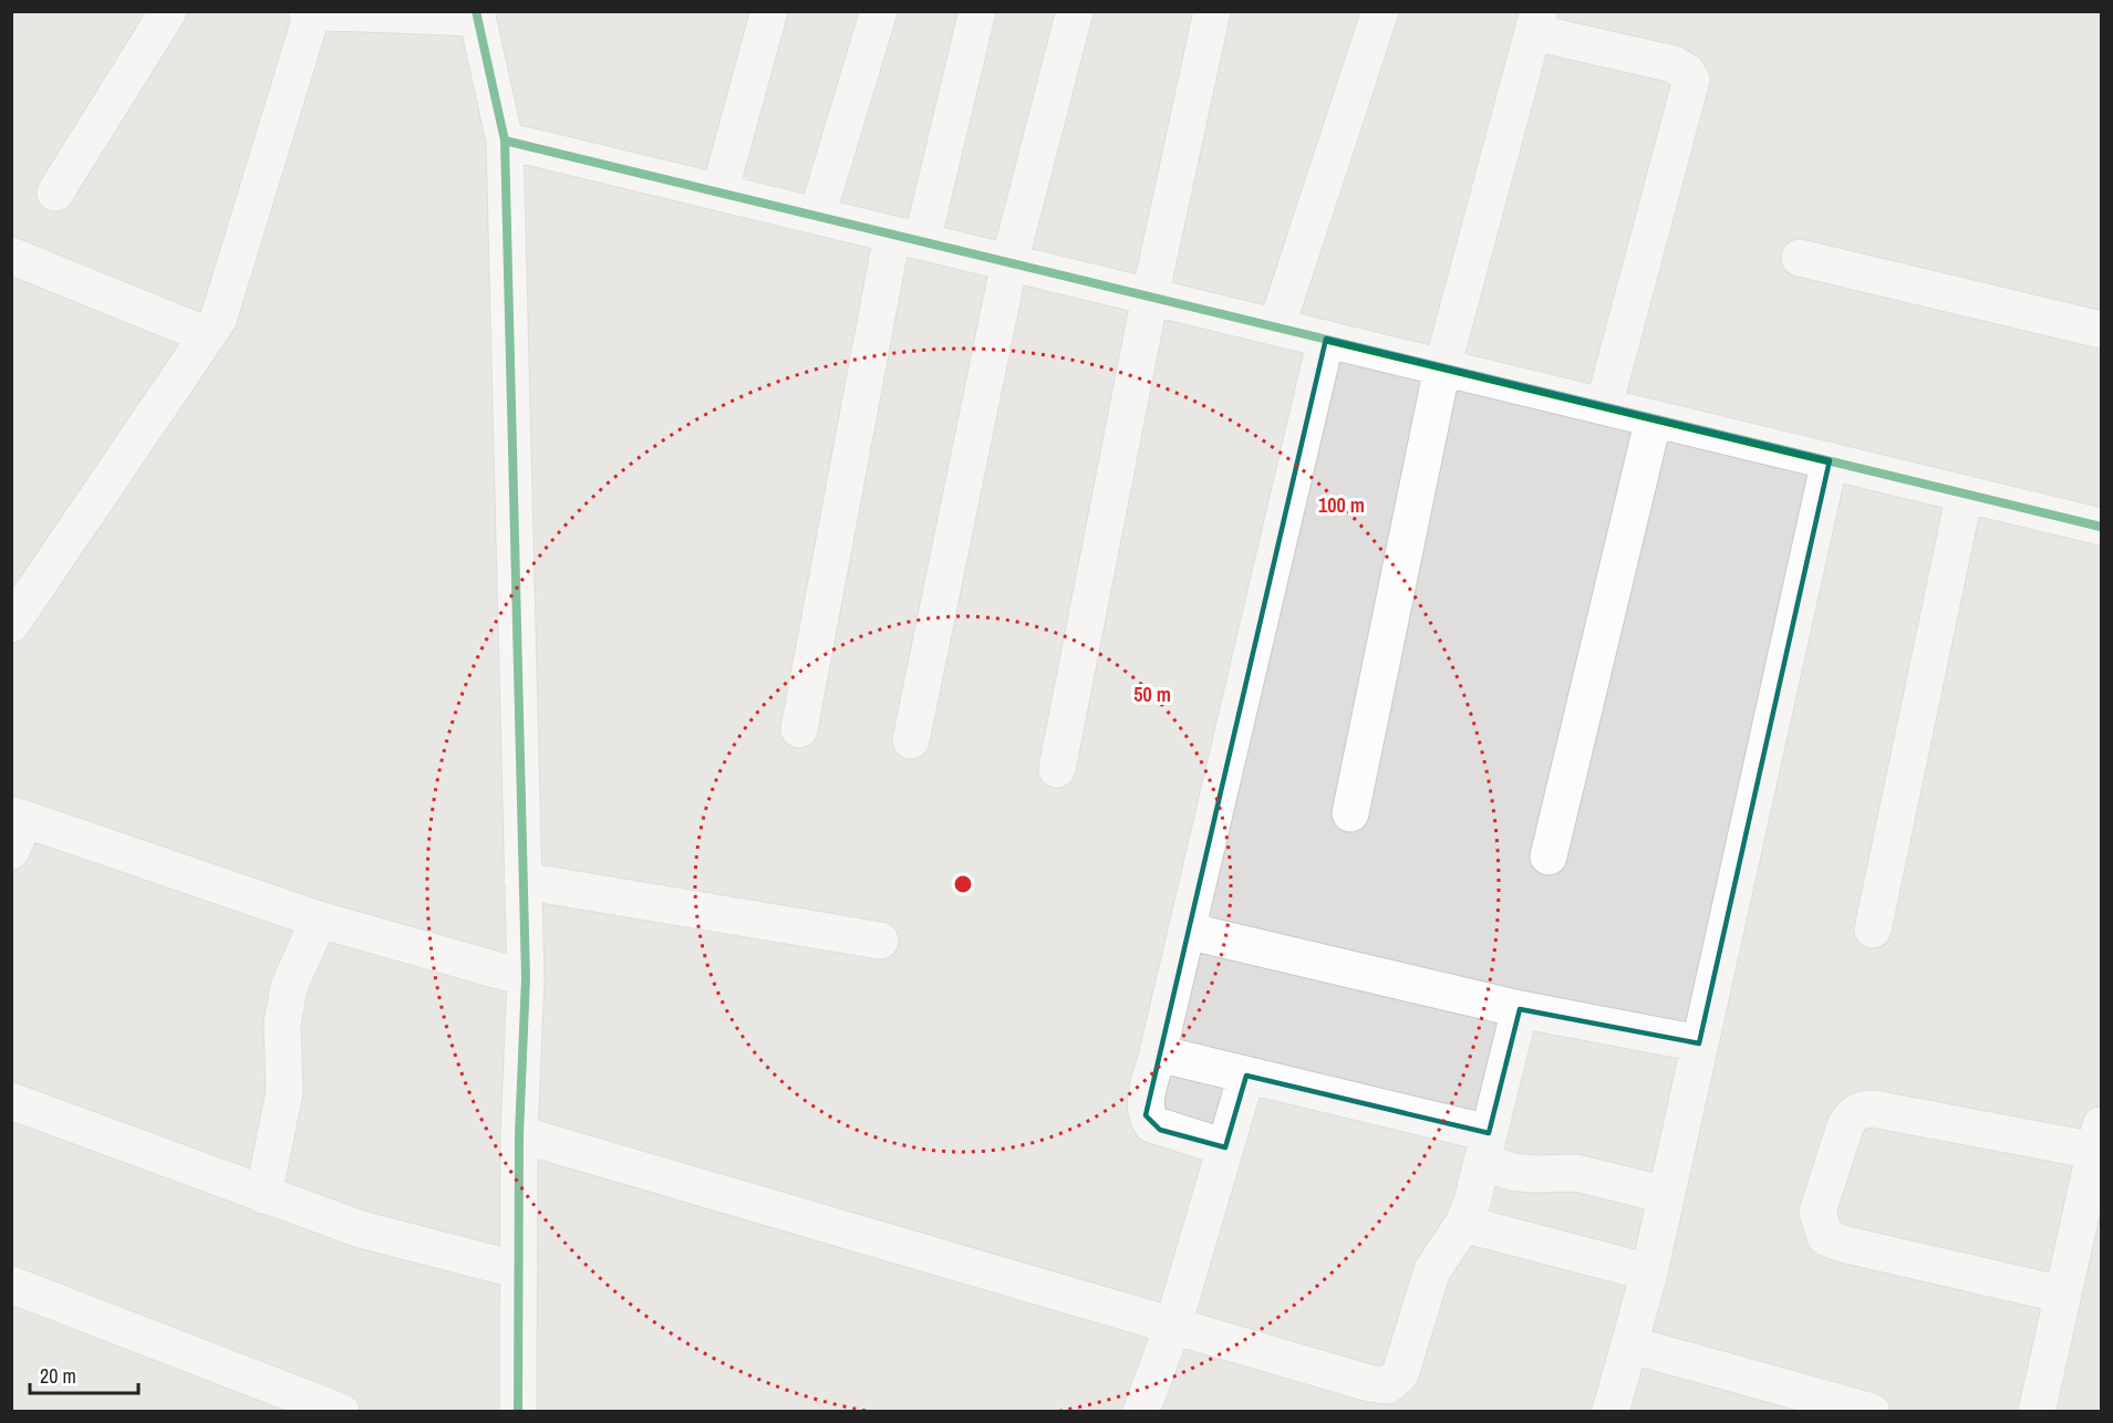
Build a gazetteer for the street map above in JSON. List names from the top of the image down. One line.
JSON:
{"scale_bar":"20 m","rings":["100 m","50 m"]}
